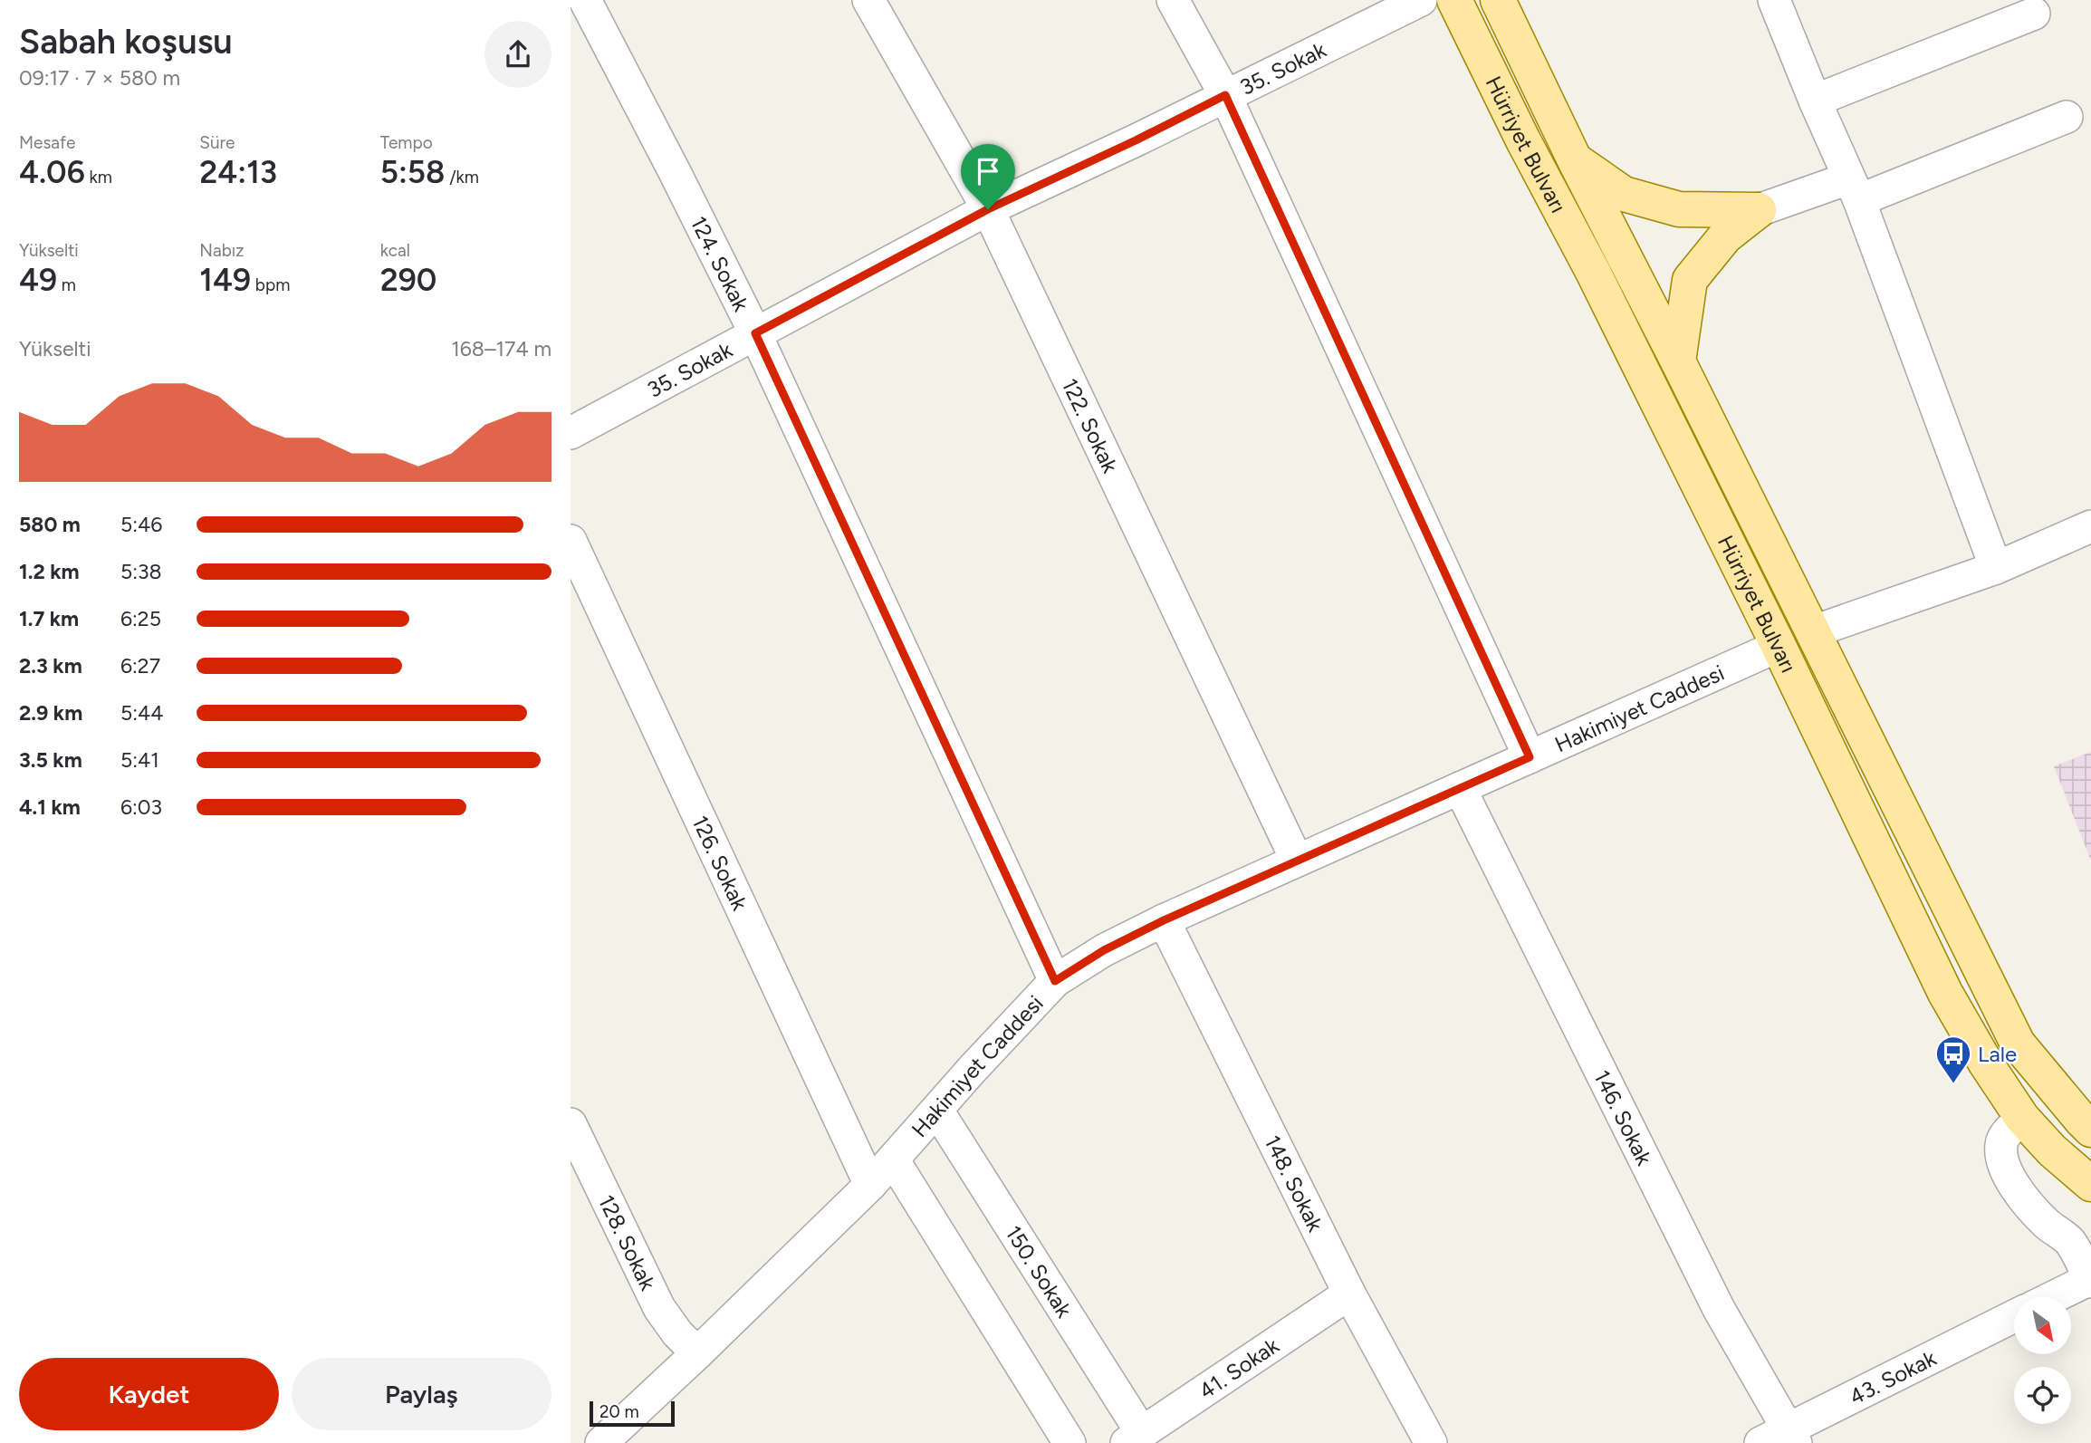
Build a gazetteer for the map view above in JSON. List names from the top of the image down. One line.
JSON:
{"streets":{"main road":["Hürriyet Bulvarı"],"street":["35. Sokak","124. Sokak","122. Sokak","Hakimiyet Caddesi","126. Sokak","146. Sokak","148. Sokak","128. Sokak","150. Sokak","41. Sokak","43. Sokak"]},"crossings":[["35. Sokak","124. Sokak"],["35. Sokak","122. Sokak"],["Hürriyet Bulvarı","Hakimiyet Caddesi"],["124. Sokak","Hakimiyet Caddesi"],["122. Sokak","Hakimiyet Caddesi"],["Hakimiyet Caddesi","126. Sokak"],["Hakimiyet Caddesi","146. Sokak"],["Hakimiyet Caddesi","148. Sokak"],["Hakimiyet Caddesi","128. Sokak"],["Hakimiyet Caddesi","150. Sokak"],["146. Sokak","43. Sokak"],["148. Sokak","41. Sokak"],["150. Sokak","41. Sokak"]],"places":{"bus stop":["Lale"]},"scale_bar":"20 m","north":"bottom right","page":{"heading":["Sabah koşusu","09:17 · 7 × 580 m"],"stats":[["Mesafe","4.06 km"],["Süre","24:13"],["Tempo","5:58 /km"],["Yükselti","49 m"],["Nabız","149 bpm"],["kcal","290"]],"chart":["Yükselti","168–174 m"],"list":[{"name":"580 m","note":"5:46"},{"name":"1.2 km","note":"5:38"},{"name":"1.7 km","note":"6:25"},{"name":"2.3 km","note":"6:27"},{"name":"2.9 km","note":"5:44"},{"name":"3.5 km","note":"5:41"},{"name":"4.1 km","note":"6:03"}],"buttons":["Kaydet","Paylaş"],"scale":"20 m"}}
